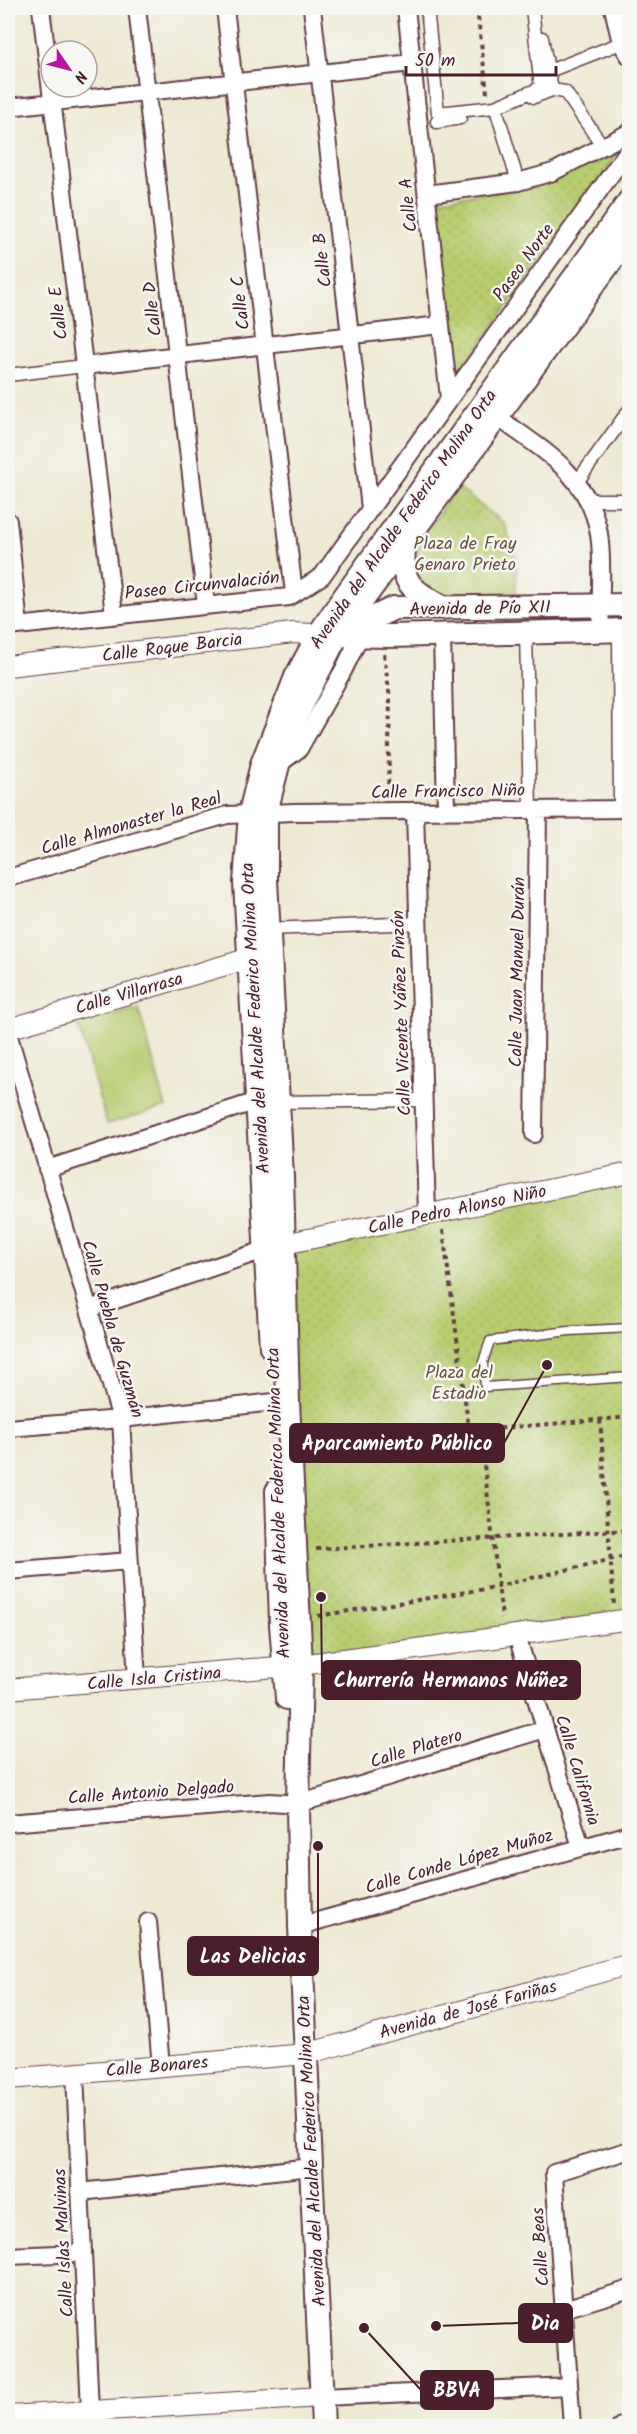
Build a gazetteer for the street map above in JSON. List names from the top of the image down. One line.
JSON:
{"streets":{"main road":["Avenida del Alcalde Federico Molina Orta","Avenida de Pío XII"],"street":["Calle A","Calle B","Paseo Norte","Calle C","Calle D","Calle E","Paseo Circunvalación","Calle Roque Barcia","Calle Francisco Niño","Calle Almonaster la Real","Calle Juan Manuel Durán","Calle Villarrasa","Calle Vicente Yáñez Pinzón","Calle Pedro Alonso Niño","Calle Puebla de Guzmán","Calle Isla Cristina","Calle Platero","Calle California","Calle Antonio Delgado","Calle Conde López Muñoz","Avenida de José Fariñas","Calle Bonares","Calle Islas Malvinas","Calle Beas"]},"crossings":[["Calle A","Paseo Norte"],["Calle A","Paseo Circunvalación"],["Calle B","Paseo Circunvalación"],["Paseo Norte","Paseo Circunvalación"],["Calle C","Paseo Circunvalación"],["Calle D","Paseo Circunvalación"],["Calle E","Paseo Circunvalación"],["Avenida del Alcalde Federico Molina Orta","Calle Roque Barcia"],["Avenida del Alcalde Federico Molina Orta","Calle Francisco Niño"],["Avenida del Alcalde Federico Molina Orta","Calle Almonaster la Real"],["Avenida del Alcalde Federico Molina Orta","Calle Villarrasa"],["Avenida del Alcalde Federico Molina Orta","Calle Pedro Alonso Niño"],["Avenida del Alcalde Federico Molina Orta","Calle Isla Cristina"],["Avenida del Alcalde Federico Molina Orta","Calle Platero"],["Avenida del Alcalde Federico Molina Orta","Calle Antonio Delgado"],["Avenida del Alcalde Federico Molina Orta","Calle Conde López Muñoz"],["Avenida del Alcalde Federico Molina Orta","Avenida de José Fariñas"],["Avenida del Alcalde Federico Molina Orta","Calle Bonares"],["Calle Francisco Niño","Calle Almonaster la Real"],["Calle Francisco Niño","Calle Juan Manuel Durán"],["Calle Francisco Niño","Calle Vicente Yáñez Pinzón"],["Calle Villarrasa","Calle Puebla de Guzmán"],["Calle Vicente Yáñez Pinzón","Calle Pedro Alonso Niño"],["Calle Puebla de Guzmán","Calle Isla Cristina"],["Calle Isla Cristina","Calle California"],["Calle Platero","Calle California"],["Calle Platero","Calle Antonio Delgado"],["Calle California","Calle Conde López Muñoz"],["Avenida de José Fariñas","Calle Bonares"],["Calle Bonares","Calle Islas Malvinas"]],"parks":["Plaza de Fray Genaro Prieto","Plaza del Estadio"],"places":["Aparcamiento Público","Churrería Hermanos Núñez","Las Delicias","Dia","BBVA"],"scale_bar":"50 m","north":"bottom right"}
